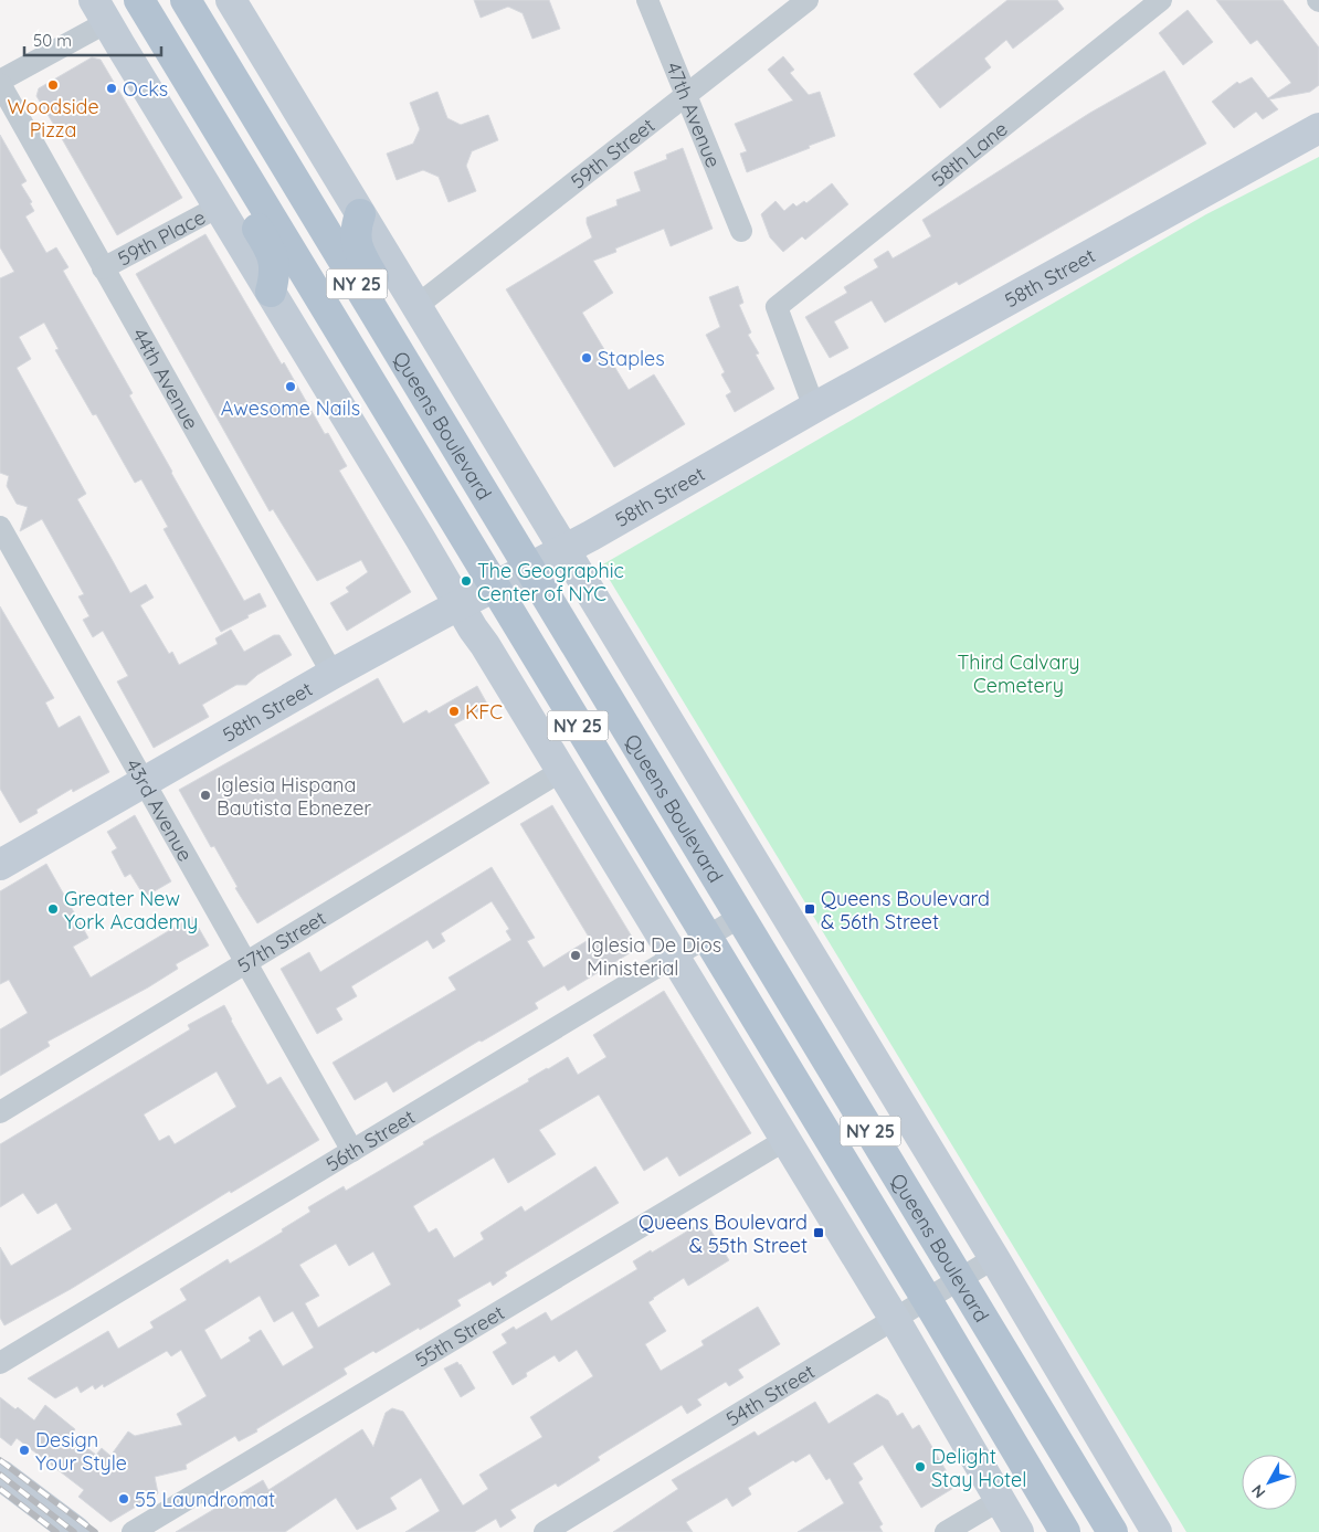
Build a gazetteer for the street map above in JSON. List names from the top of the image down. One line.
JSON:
{"streets":{"main road":["NY 25","Queens Boulevard"],"street":["47th Avenue","59th Street","58th Lane","59th Place","58th Street","44th Avenue","43rd Avenue","57th Street","56th Street","55th Street","54th Street"]},"crossings":[["47th Avenue","59th Street"],["59th Street","Queens Boulevard"],["58th Lane","58th Street"],["59th Place","44th Avenue"],["58th Street","44th Avenue"],["58th Street","Queens Boulevard"],["58th Street","43rd Avenue"],["Queens Boulevard","56th Street"],["Queens Boulevard","54th Street"],["43rd Avenue","57th Street"],["43rd Avenue","56th Street"]],"parks":["Third Calvary Cemetery"],"places":{"other":["Woodside Pizza","Ocks","Staples","Awesome Nails","The Geographic Center of NYC","KFC","Iglesia Hispana Bautista Ebnezer","Greater New York Academy","Iglesia De Dios Ministerial","Design Your Style","Delight Stay Hotel","55 Laundromat"],"transit":["Queens Boulevard & 56th Street","Queens Boulevard & 55th Street"]},"scale_bar":"50 m","north":"bottom left"}
